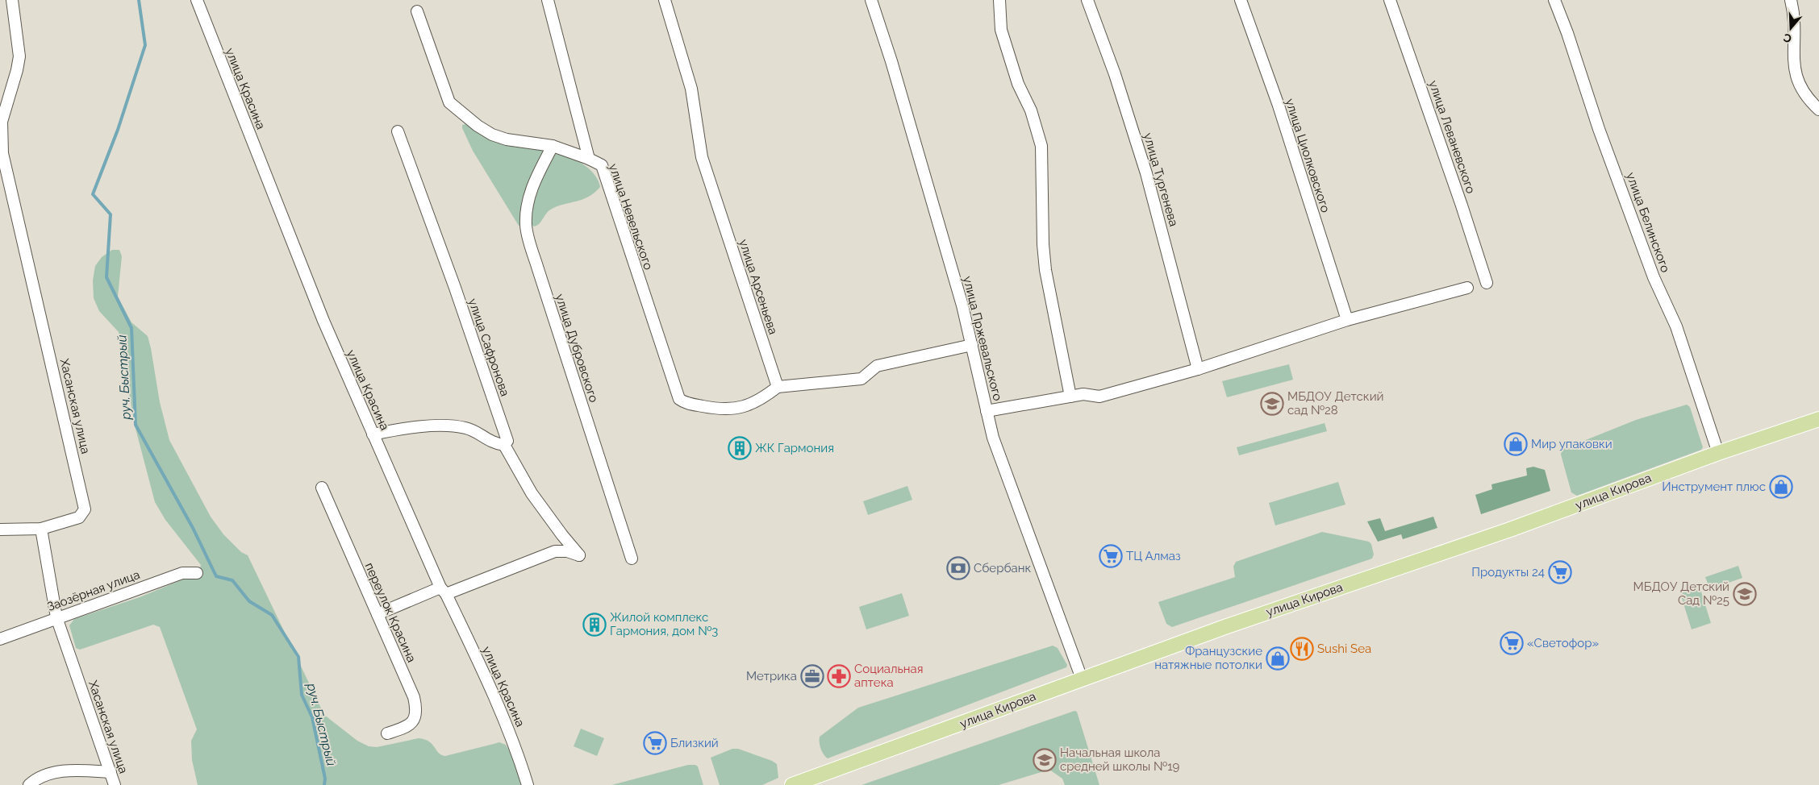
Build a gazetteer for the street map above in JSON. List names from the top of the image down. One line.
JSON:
{"streets":{"main road":["улица Кирова"],"street":["улица Красина","улица Леваневского","улица Циолковского","улица Тургенева","улица Невельского","улица Белинского","улица Арсеньева","улица Пржевальского","улица Сафронова","улица Дубровского","Хасанская улица","Заозёрная улица","переулок Красина"]},"crossings":[["улица Красина","улица Сафронова"],["улица Невельского","улица Арсеньева"],["улица Невельского","улица Дубровского"],["улица Белинского","улица Кирова"],["улица Пржевальского","улица Кирова"],["Хасанская улица","Заозёрная улица"]],"water":["руч. Быстрый"],"places":{"school or university":["МБДОУ Детский сад №28","МБДОУ Детский Сад №25","Начальная школа средней школы №19"],"shop":["Мир упаковки","Инструмент плюс","Французские натяжные потолки"],"building":["ЖК Гармония","Жилой комплекс Гармония, дом №3"],"supermarket":["ТЦ Алмаз","Продукты 24","«Светофор»","Близкий"],"bank":["Сбербанк"],"restaurant":["Sushi Sea"],"office":["Метрика"],"pharmacy":["Социальная аптека"]},"north":"bottom"}
